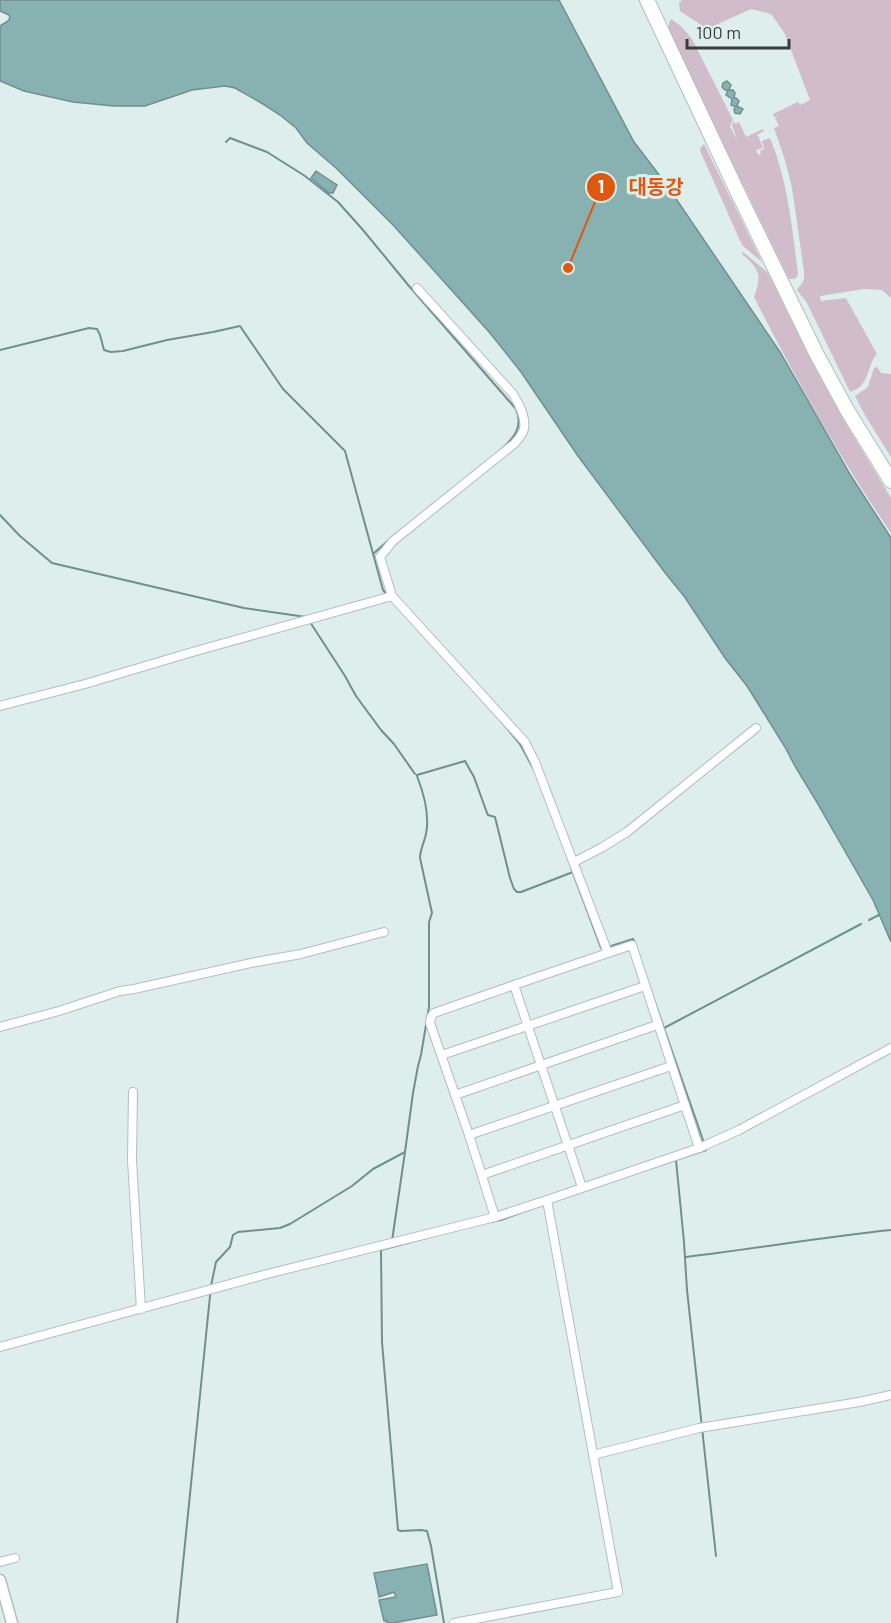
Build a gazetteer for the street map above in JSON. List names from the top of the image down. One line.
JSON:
{"places":["대동강"],"scale_bar":"100 m"}
